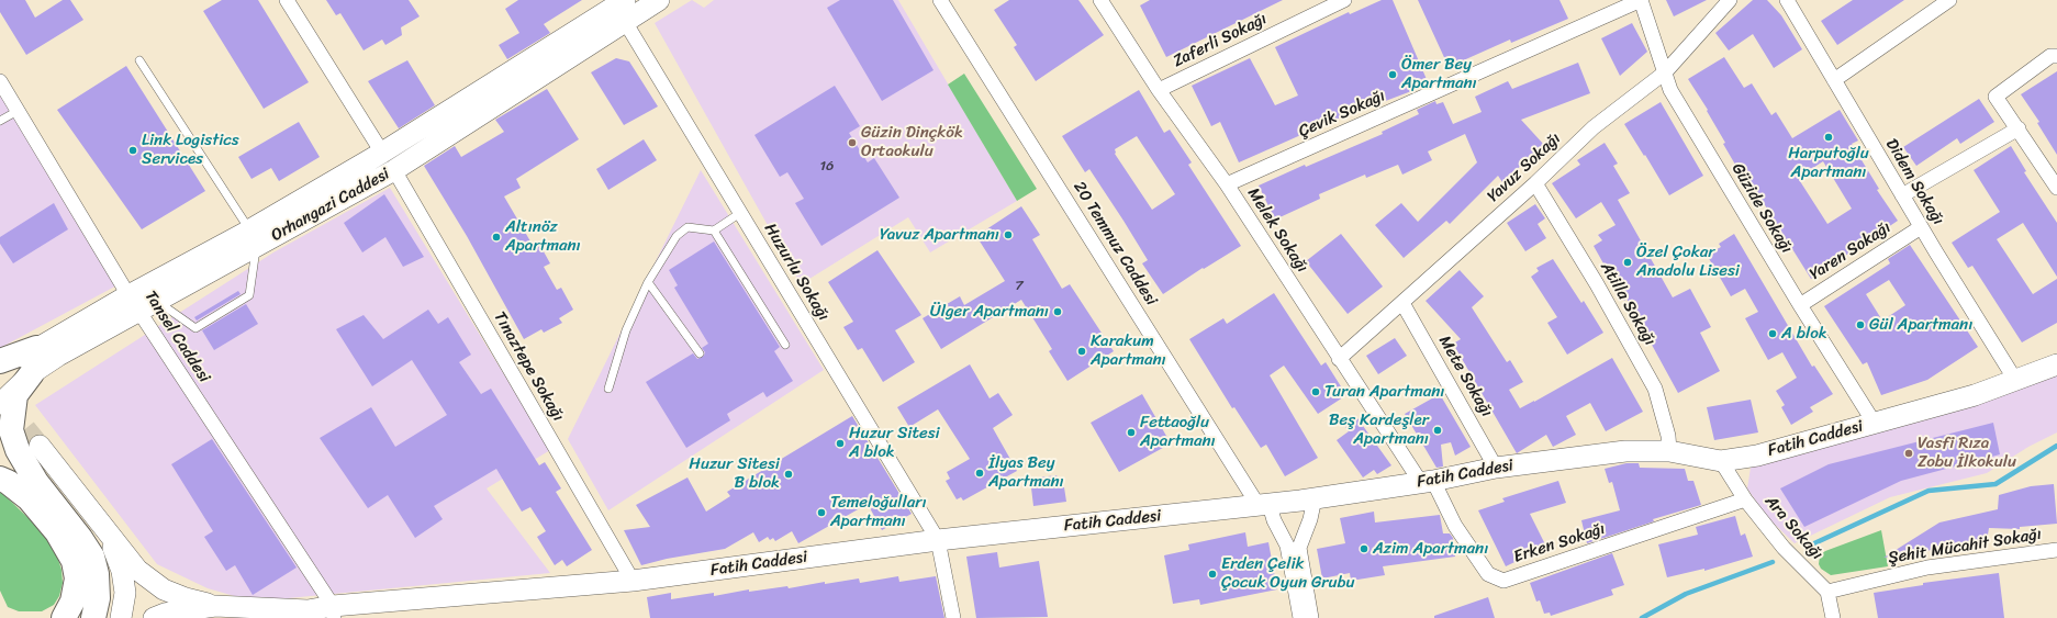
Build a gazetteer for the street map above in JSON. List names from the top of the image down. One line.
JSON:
{"streets":{"main road":["Orhangazi Caddesi","Fatih Caddesi"],"street":["Zaferli Sokağı","Çevik Sokağı","Yavuz Sokağı","Didem Sokağı","Güzide Sokağı","Melek Sokağı","20 Temmuz Caddesi","Yaren Sokağı","Huzurlu Sokağı","Atilla Sokağı","Tansel Caddesi","Tınaztepe Sokağı","Mete Sokağı","Ara Sokağı","Erken Sokağı","Şehit Mücahit Sokağı"]},"crossings":[["Zaferli Sokağı","Melek Sokağı"],["Çevik Sokağı","Güzide Sokağı"],["Çevik Sokağı","Melek Sokağı"],["Yavuz Sokağı","Güzide Sokağı"],["Yavuz Sokağı","Melek Sokağı"],["Yavuz Sokağı","Atilla Sokağı"],["Yavuz Sokağı","Mete Sokağı"],["Didem Sokağı","Yaren Sokağı"],["Didem Sokağı","Fatih Caddesi"],["Orhangazi Caddesi","Huzurlu Sokağı"],["Orhangazi Caddesi","Tansel Caddesi"],["Orhangazi Caddesi","Tınaztepe Sokağı"],["Güzide Sokağı","Yaren Sokağı"],["Güzide Sokağı","Fatih Caddesi"],["Melek Sokağı","Fatih Caddesi"],["Melek Sokağı","Erken Sokağı"],["20 Temmuz Caddesi","Fatih Caddesi"],["Huzurlu Sokağı","Fatih Caddesi"],["Atilla Sokağı","Fatih Caddesi"],["Tansel Caddesi","Fatih Caddesi"],["Tınaztepe Sokağı","Fatih Caddesi"],["Mete Sokağı","Fatih Caddesi"],["Fatih Caddesi","Ara Sokağı"],["Fatih Caddesi","Erken Sokağı"],["Ara Sokağı","Erken Sokağı"],["Ara Sokağı","Şehit Mücahit Sokağı"]],"places":["Ömer Bey Apartmanı","Harputoğlu Apartmanı","Güzin Dinçkök Ortaokulu","Link Logistics Services","Yavuz Apartmanı","Altınöz Apartmanı","Özel Çokar Anadolu Lisesi","Ülger Apartmanı","Gül Apartmanı","A blok","Karakum Apartmanı","Turan Apartmanı","Beş Kardeşler Apartmanı","Fettaoğlu Apartmanı","Huzur Sitesi A blok","Vasfi Rıza Zobu İlkokulu","İlyas Bey Apartmanı","Huzur Sitesi B blok","Temeloğulları Apartmanı","Azim Apartmanı","Erden Çelik Çocuk Oyun Grubu"],"house_numbers":["16","7"]}
